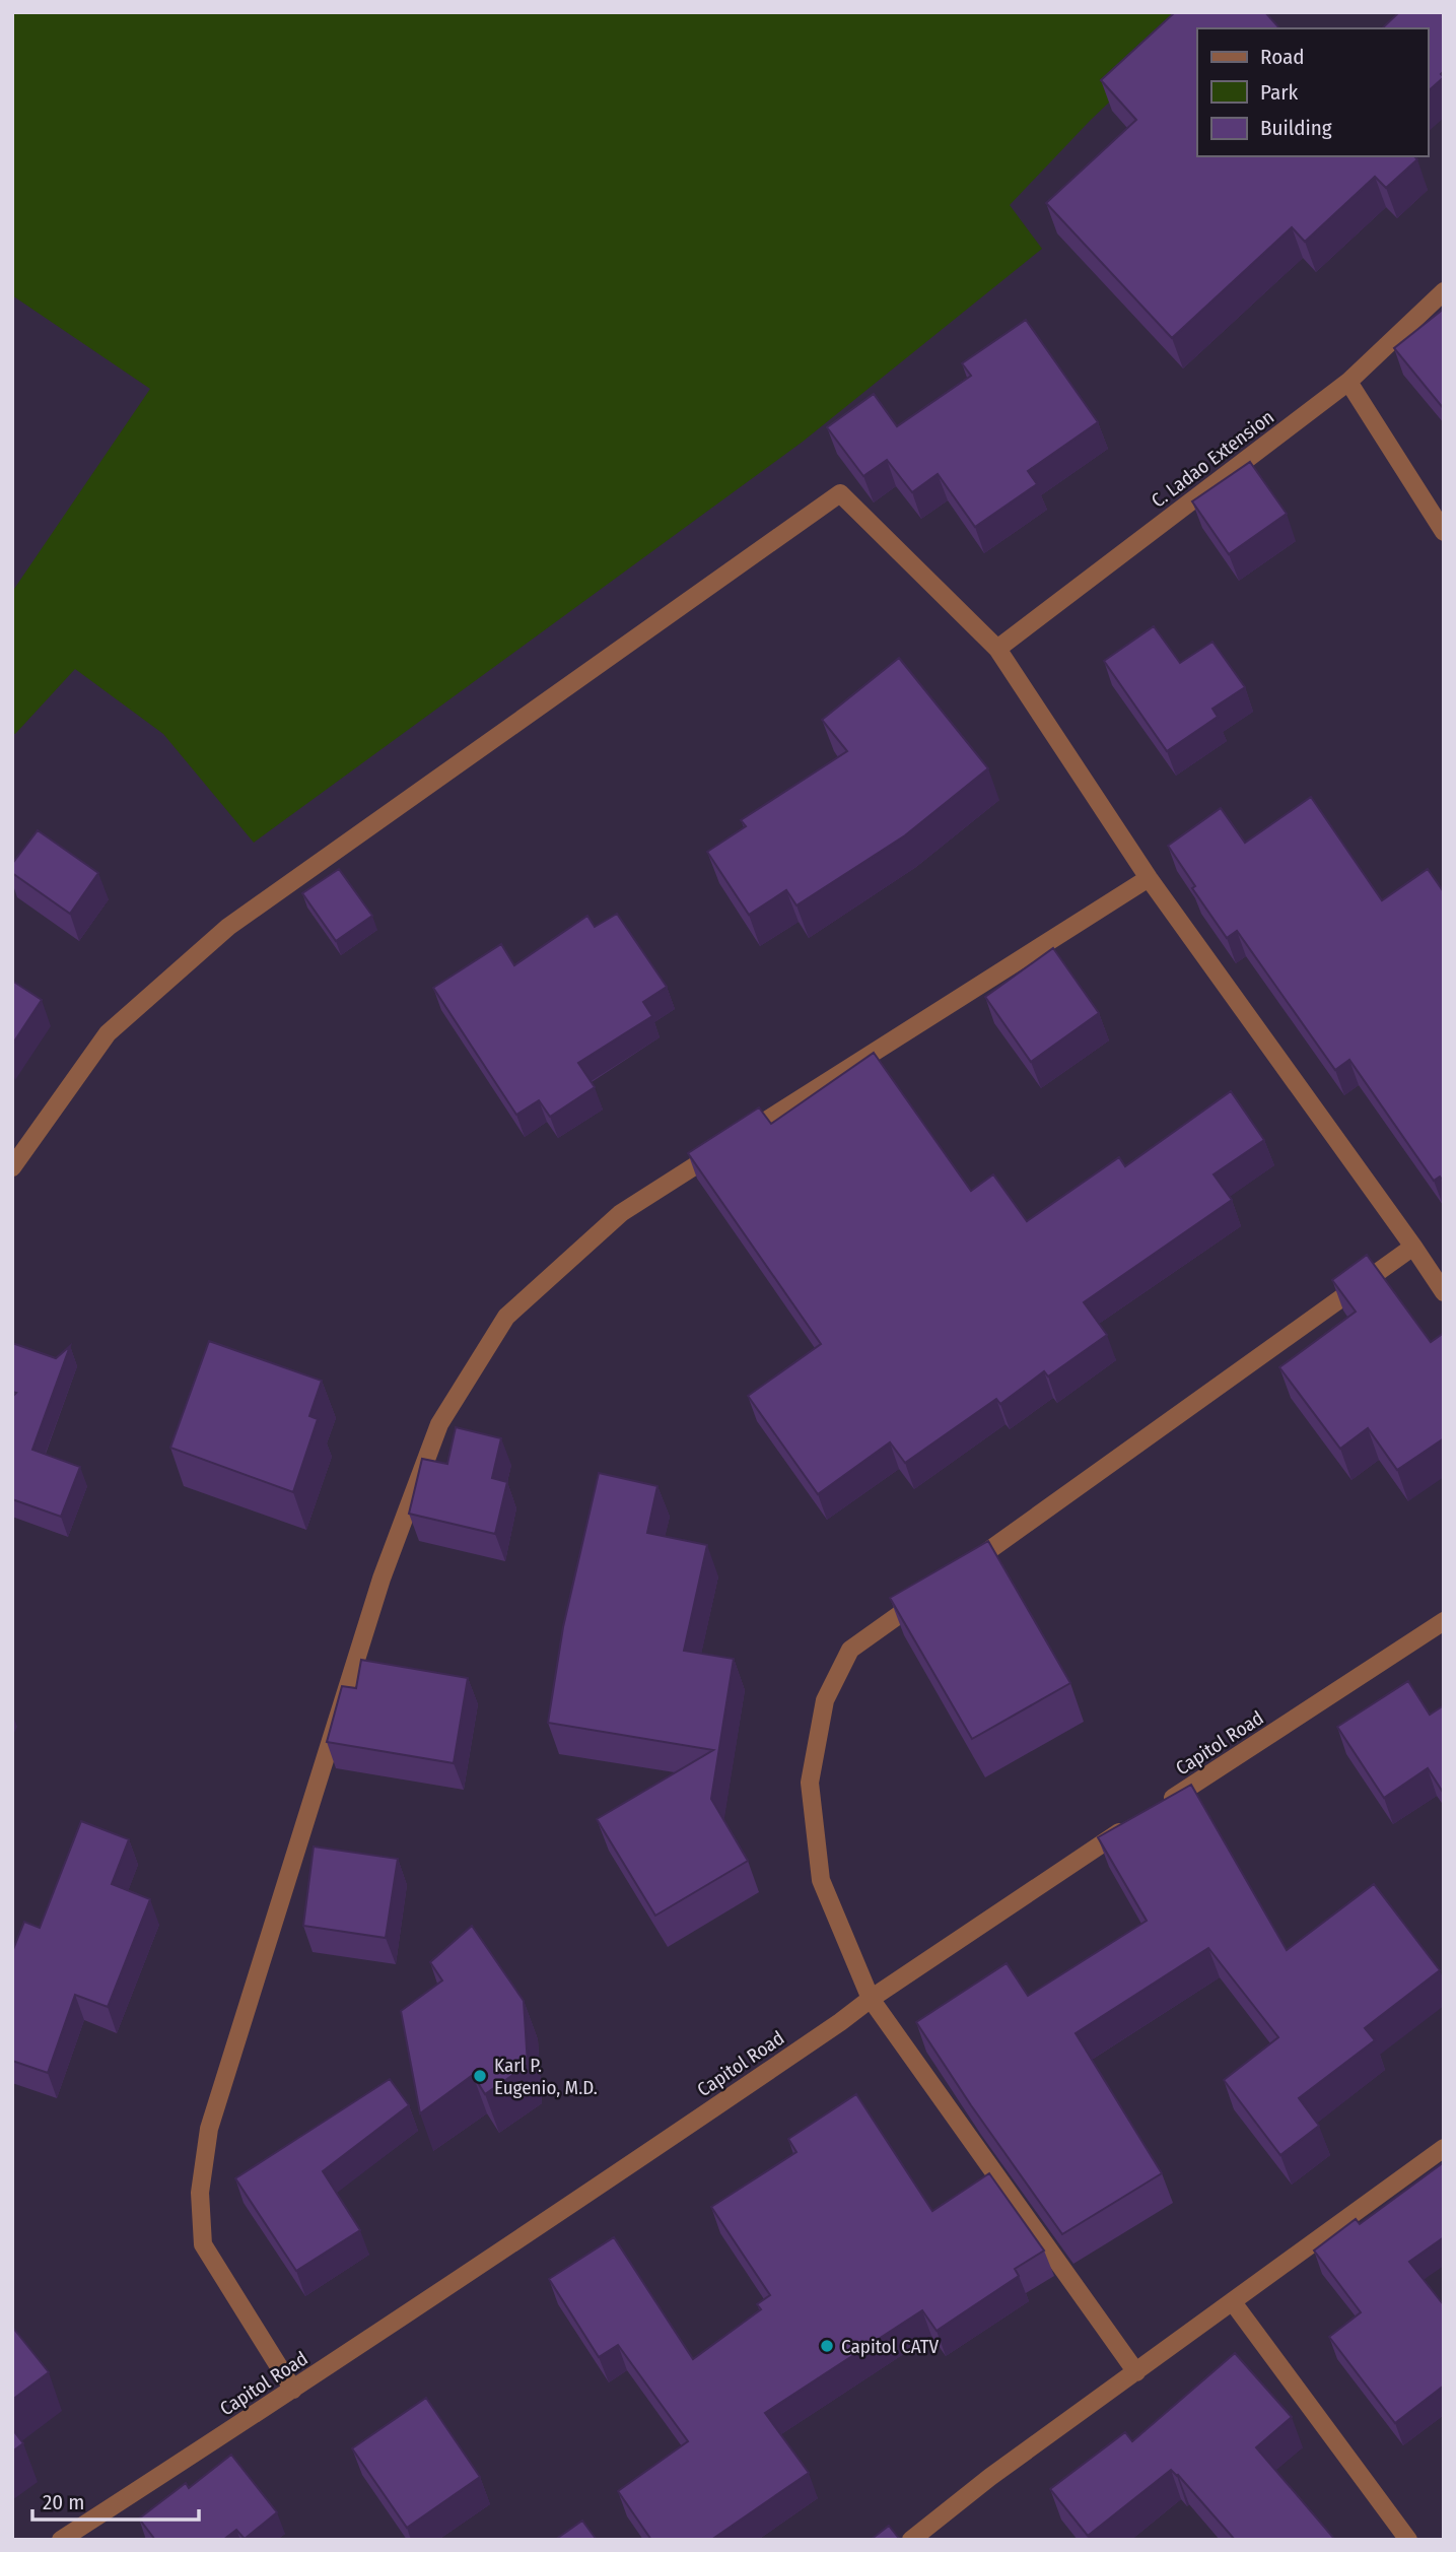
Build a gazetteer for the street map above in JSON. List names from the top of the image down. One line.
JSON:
{"streets":{"street":["C. Ladao Extension","Capitol Road"]},"places":["Karl P. Eugenio, M.D.","Capitol CATV"],"legend":["Road","Park","Building"],"scale_bar":"20 m"}
